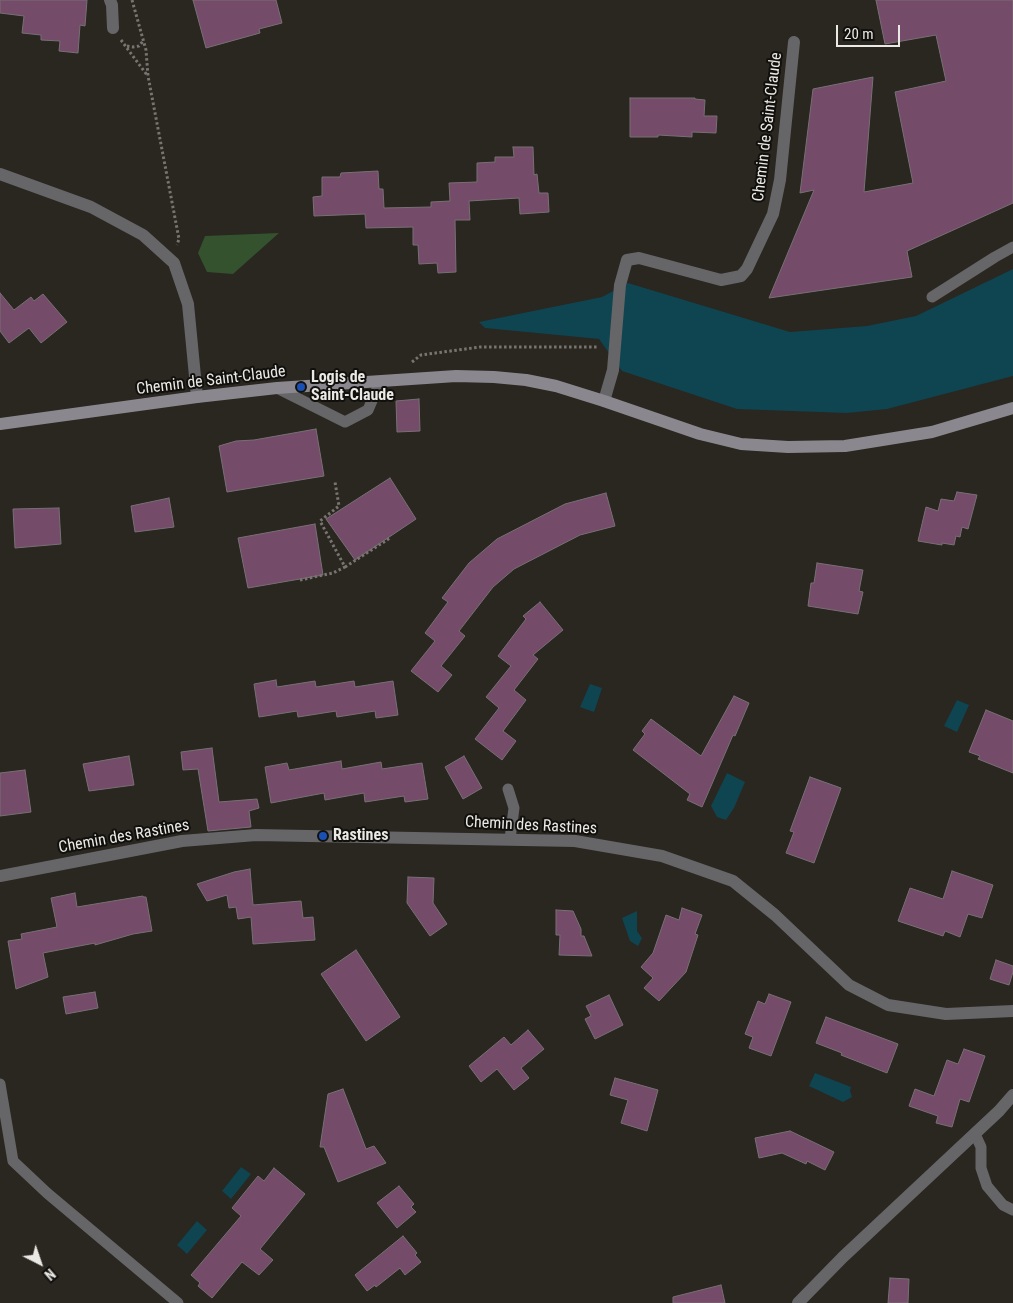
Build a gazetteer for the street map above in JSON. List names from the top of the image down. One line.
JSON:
{"streets":{"street":["Chemin de Saint-Claude","Chemin des Rastines"]},"places":["Logis de Saint-Claude","Rastines"],"scale_bar":"20 m","north":"bottom right"}
